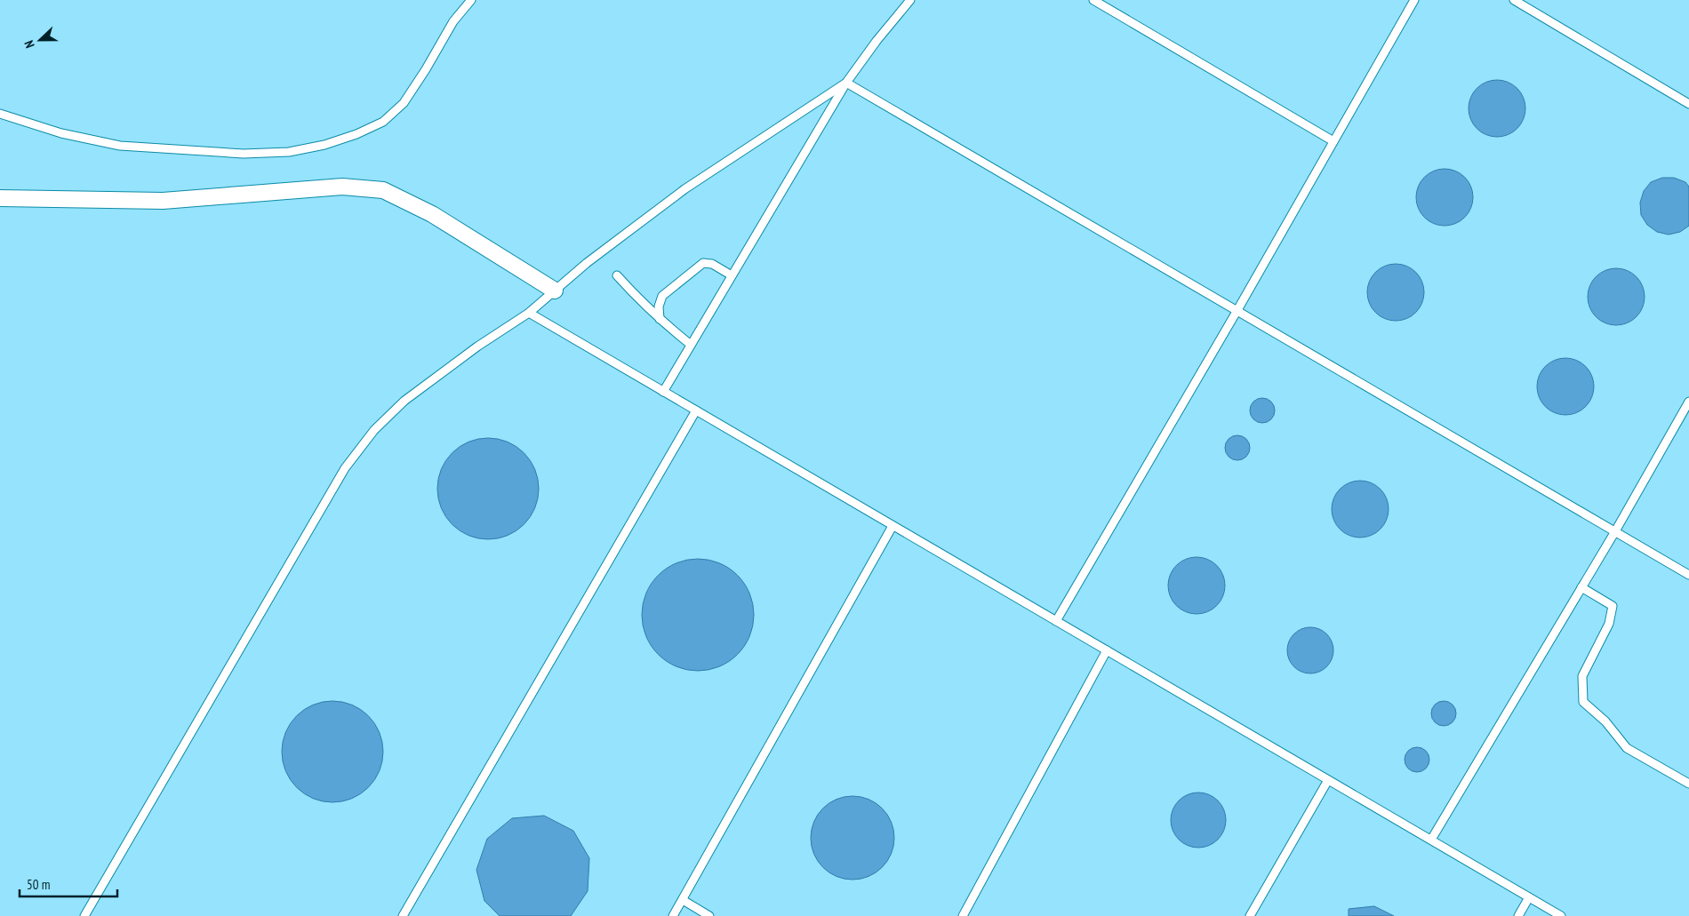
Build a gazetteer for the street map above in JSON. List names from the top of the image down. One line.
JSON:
{"scale_bar":"50 m","north":"left"}
